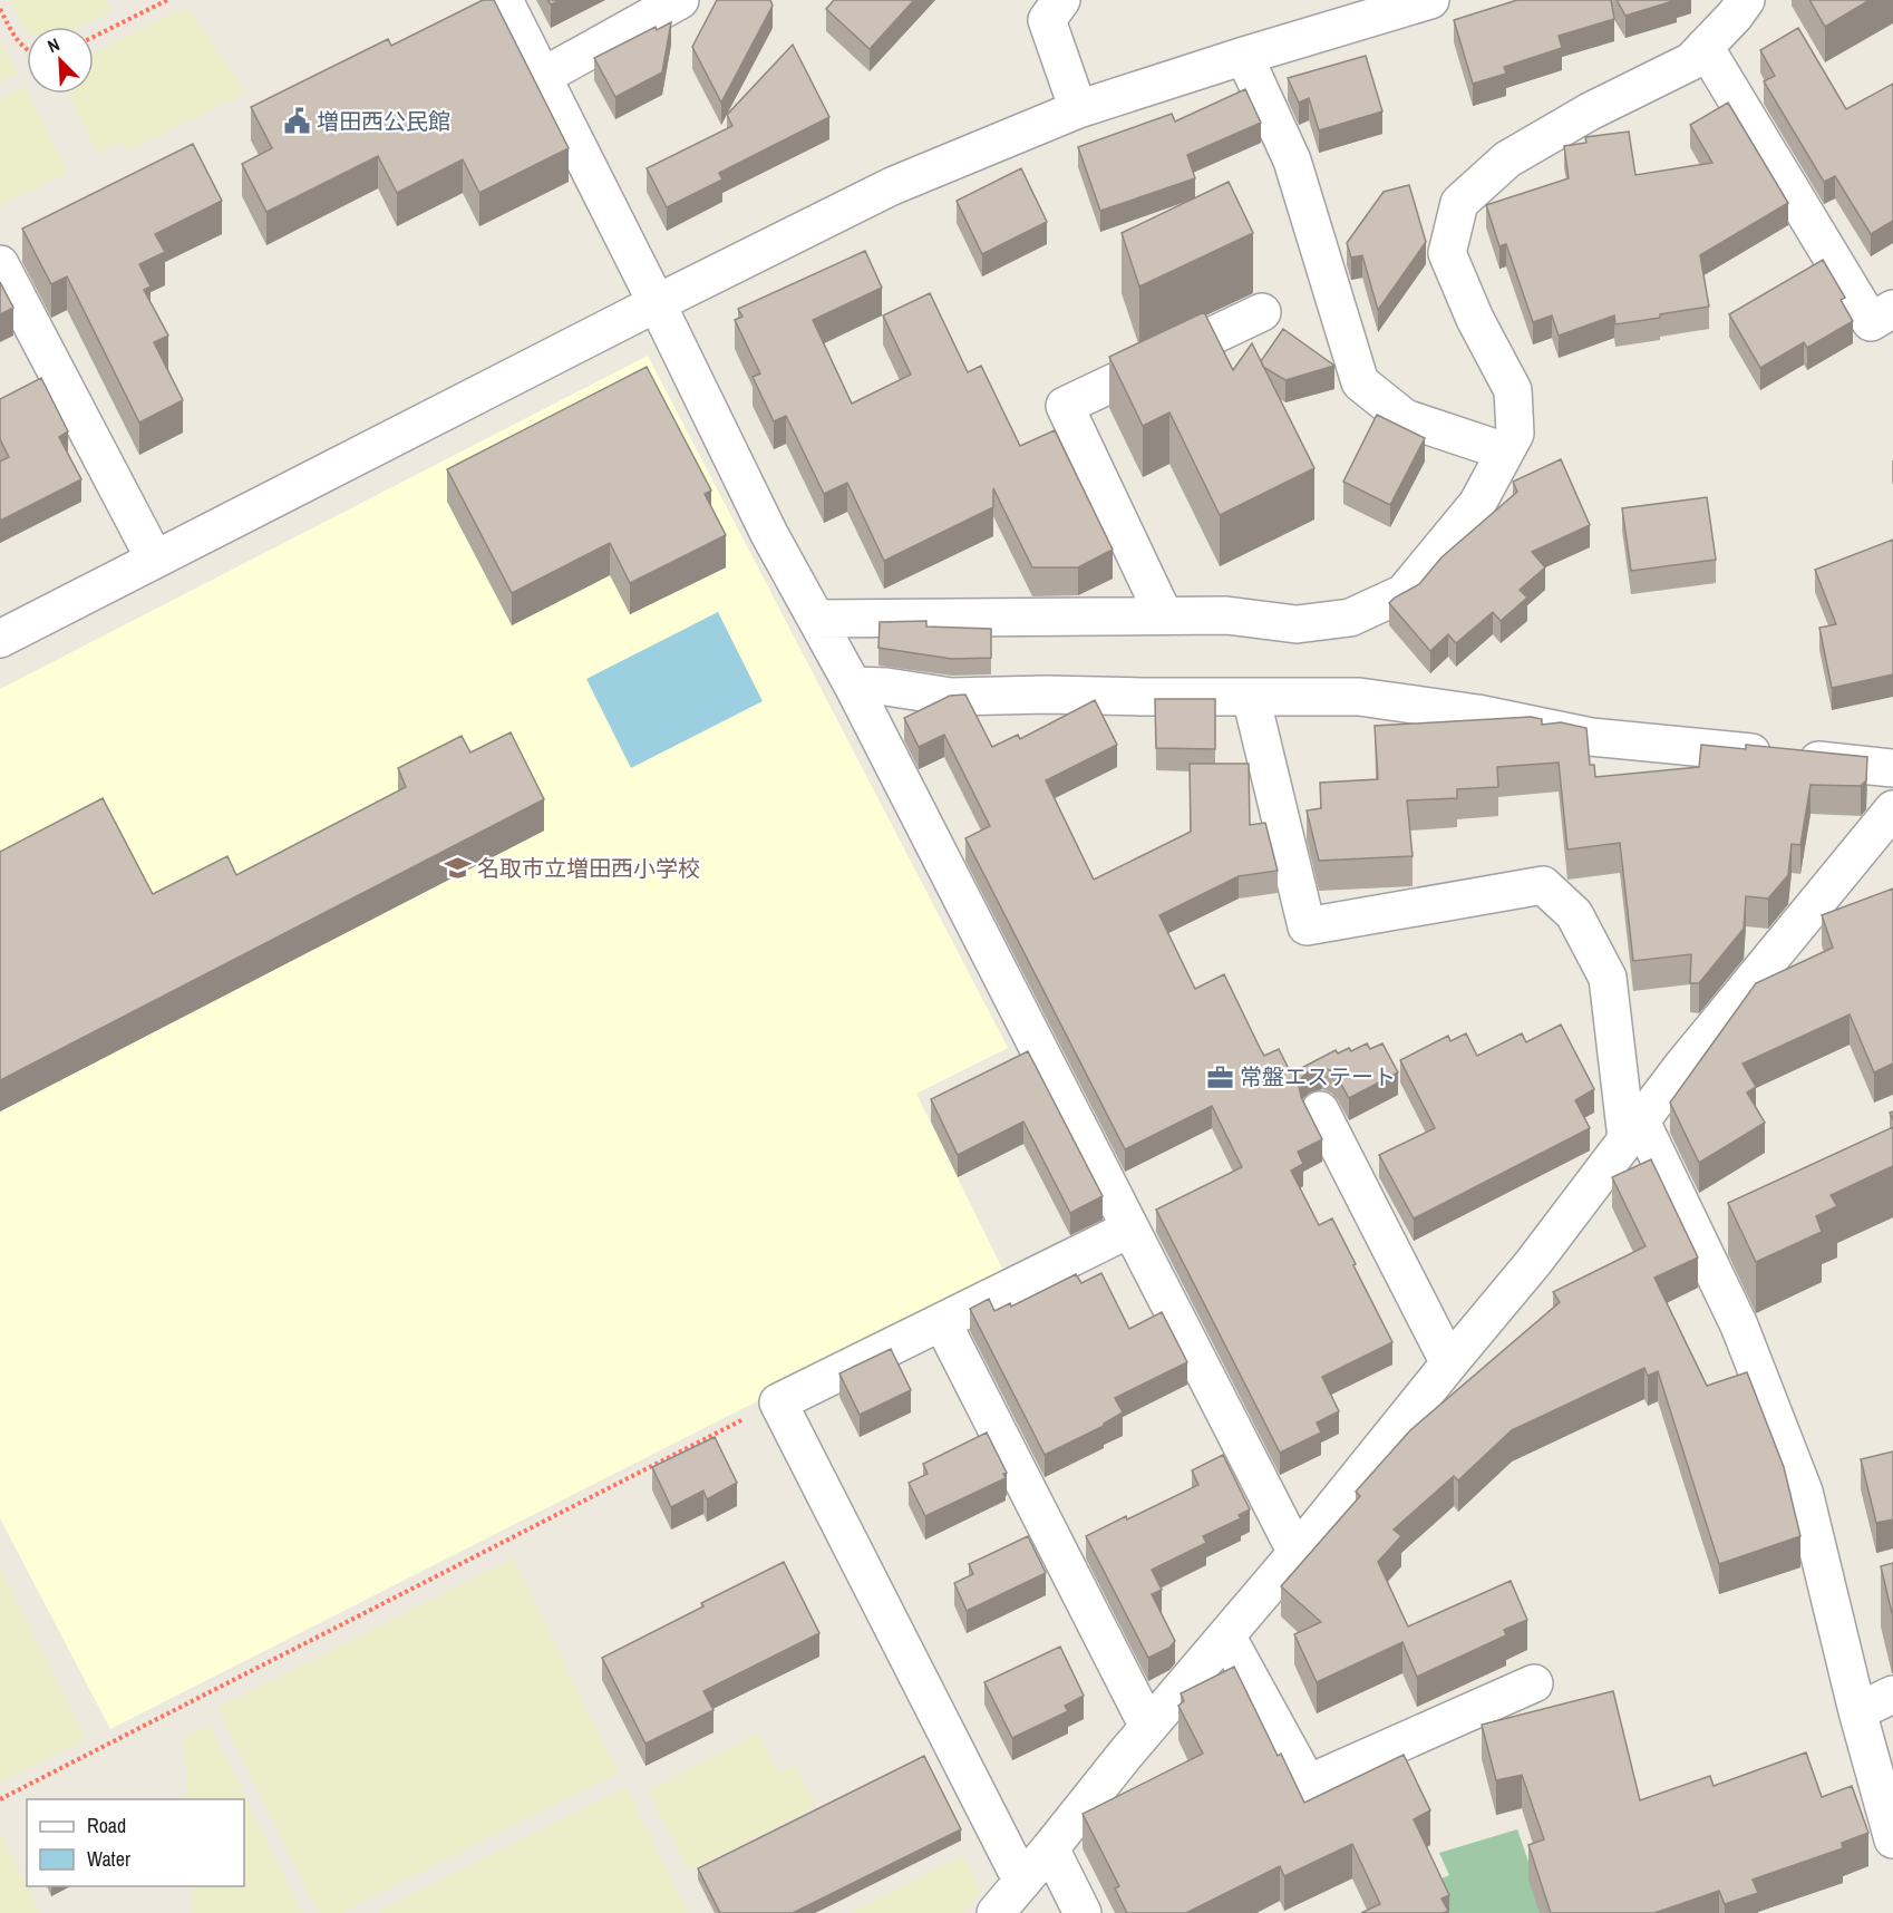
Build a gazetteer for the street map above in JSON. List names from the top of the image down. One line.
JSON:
{"places":{"public building":["増田西公民館"],"school or university":["名取市立増田西小学校"],"office":["常盤エステート"]},"legend":["Road","Water"],"north":"top left"}
